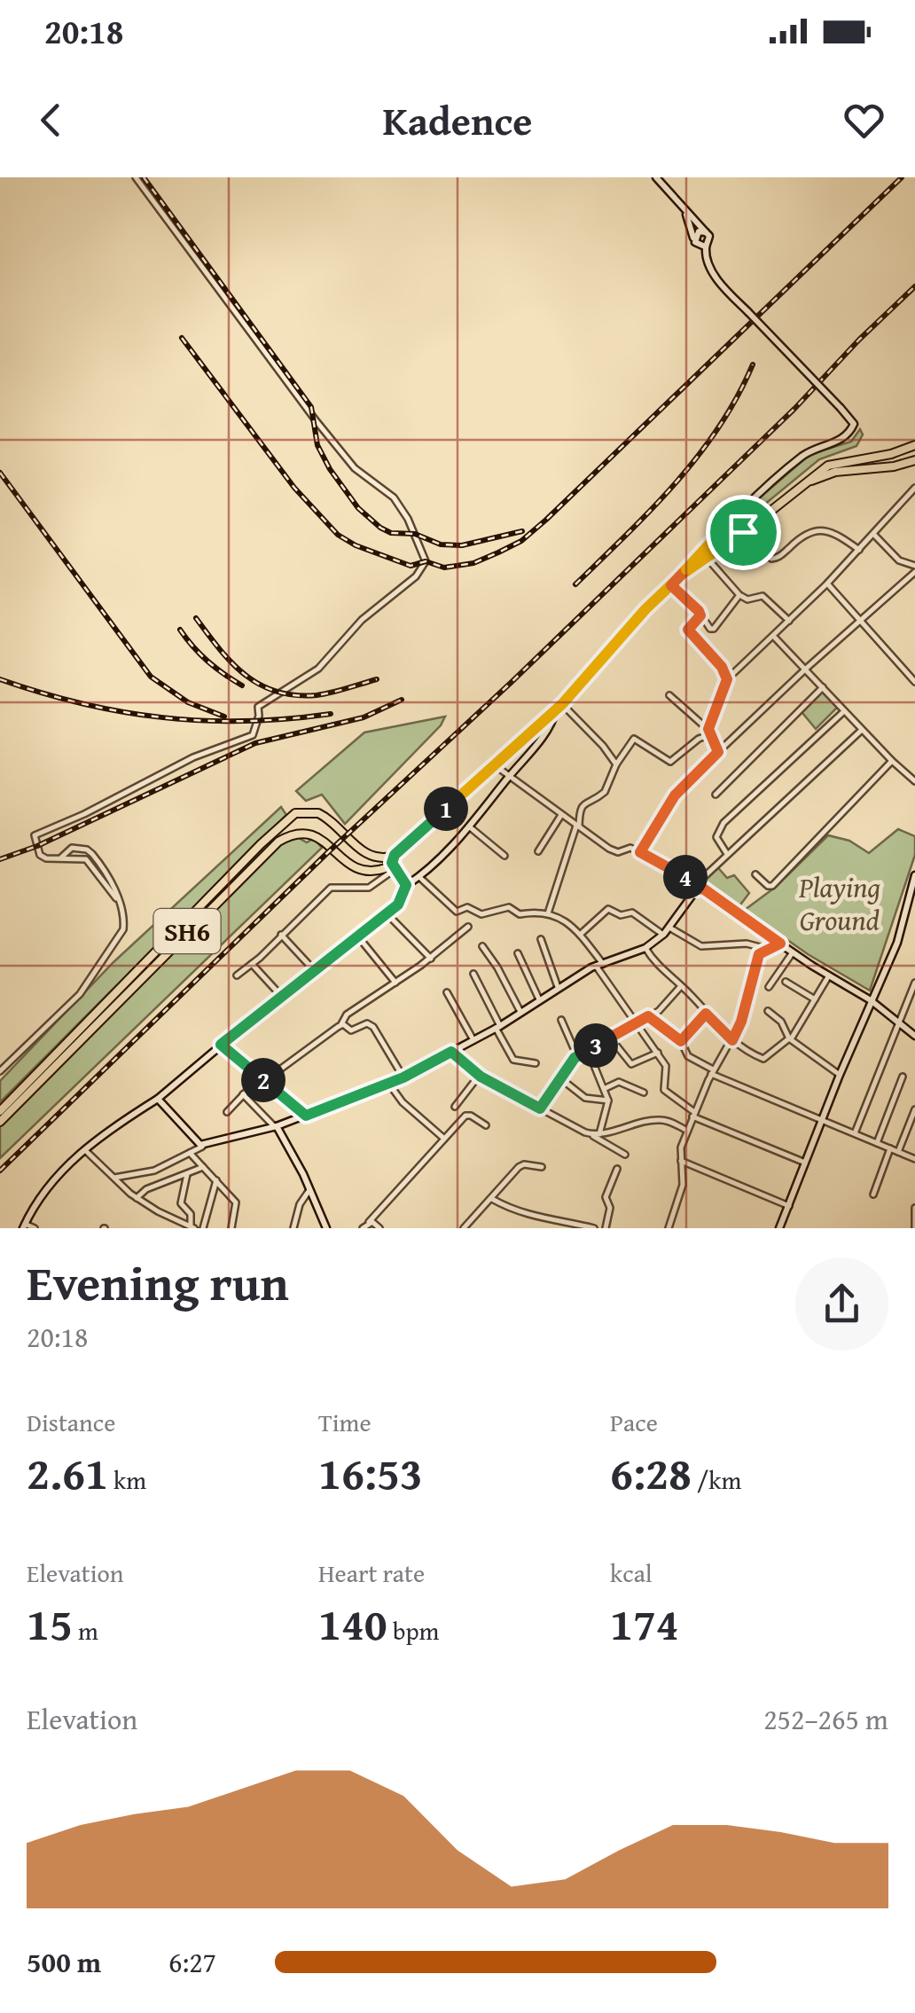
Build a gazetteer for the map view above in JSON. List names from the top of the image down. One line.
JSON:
{"streets":{"main road":["SH6"]},"parks":["Playing Ground"],"page":{"status":"20:18","header":"Kadence","pins":["1","4","3","2"],"heading":["Evening run","20:18"],"stats":[["Distance","2.61 km"],["Time","16:53"],["Pace","6:28 /km"],["Elevation","15 m"],["Heart rate","140 bpm"],["kcal","174"]],"chart":["Elevation","252–265 m"],"list":[{"name":"500 m","note":"6:27"}]}}
